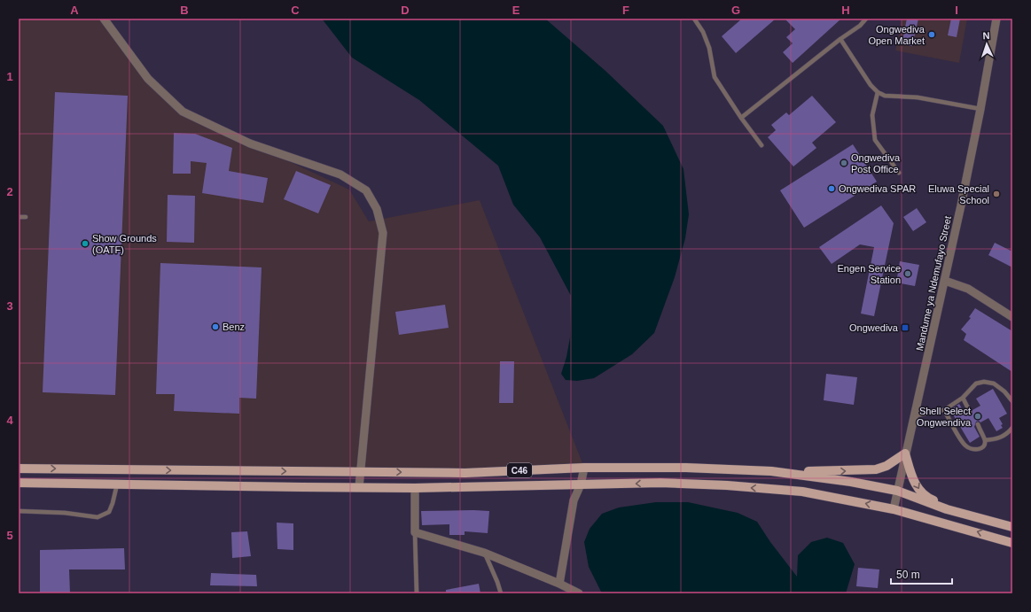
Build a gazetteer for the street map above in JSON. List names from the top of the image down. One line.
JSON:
{"streets":{"main road":["C46"],"street":["Mandume ya Ndemufayo Street"]},"crossings":[["Mandume ya Ndemufayo Street","C46"]],"places":{"other":["Ongwediva Open Market","Ongwediva Post Office","Ongwediva SPAR","Eluwa Special School","Show Grounds (OATF)","Engen Service Station","Benz","Shell Select Ongwendiva"],"transit":["Ongwediva"]},"scale_bar":"50 m","north":"top","grid":{"columns":["A","B","C","D","E","F","G","H","I"],"rows":["1","2","3","4","5"]}}
